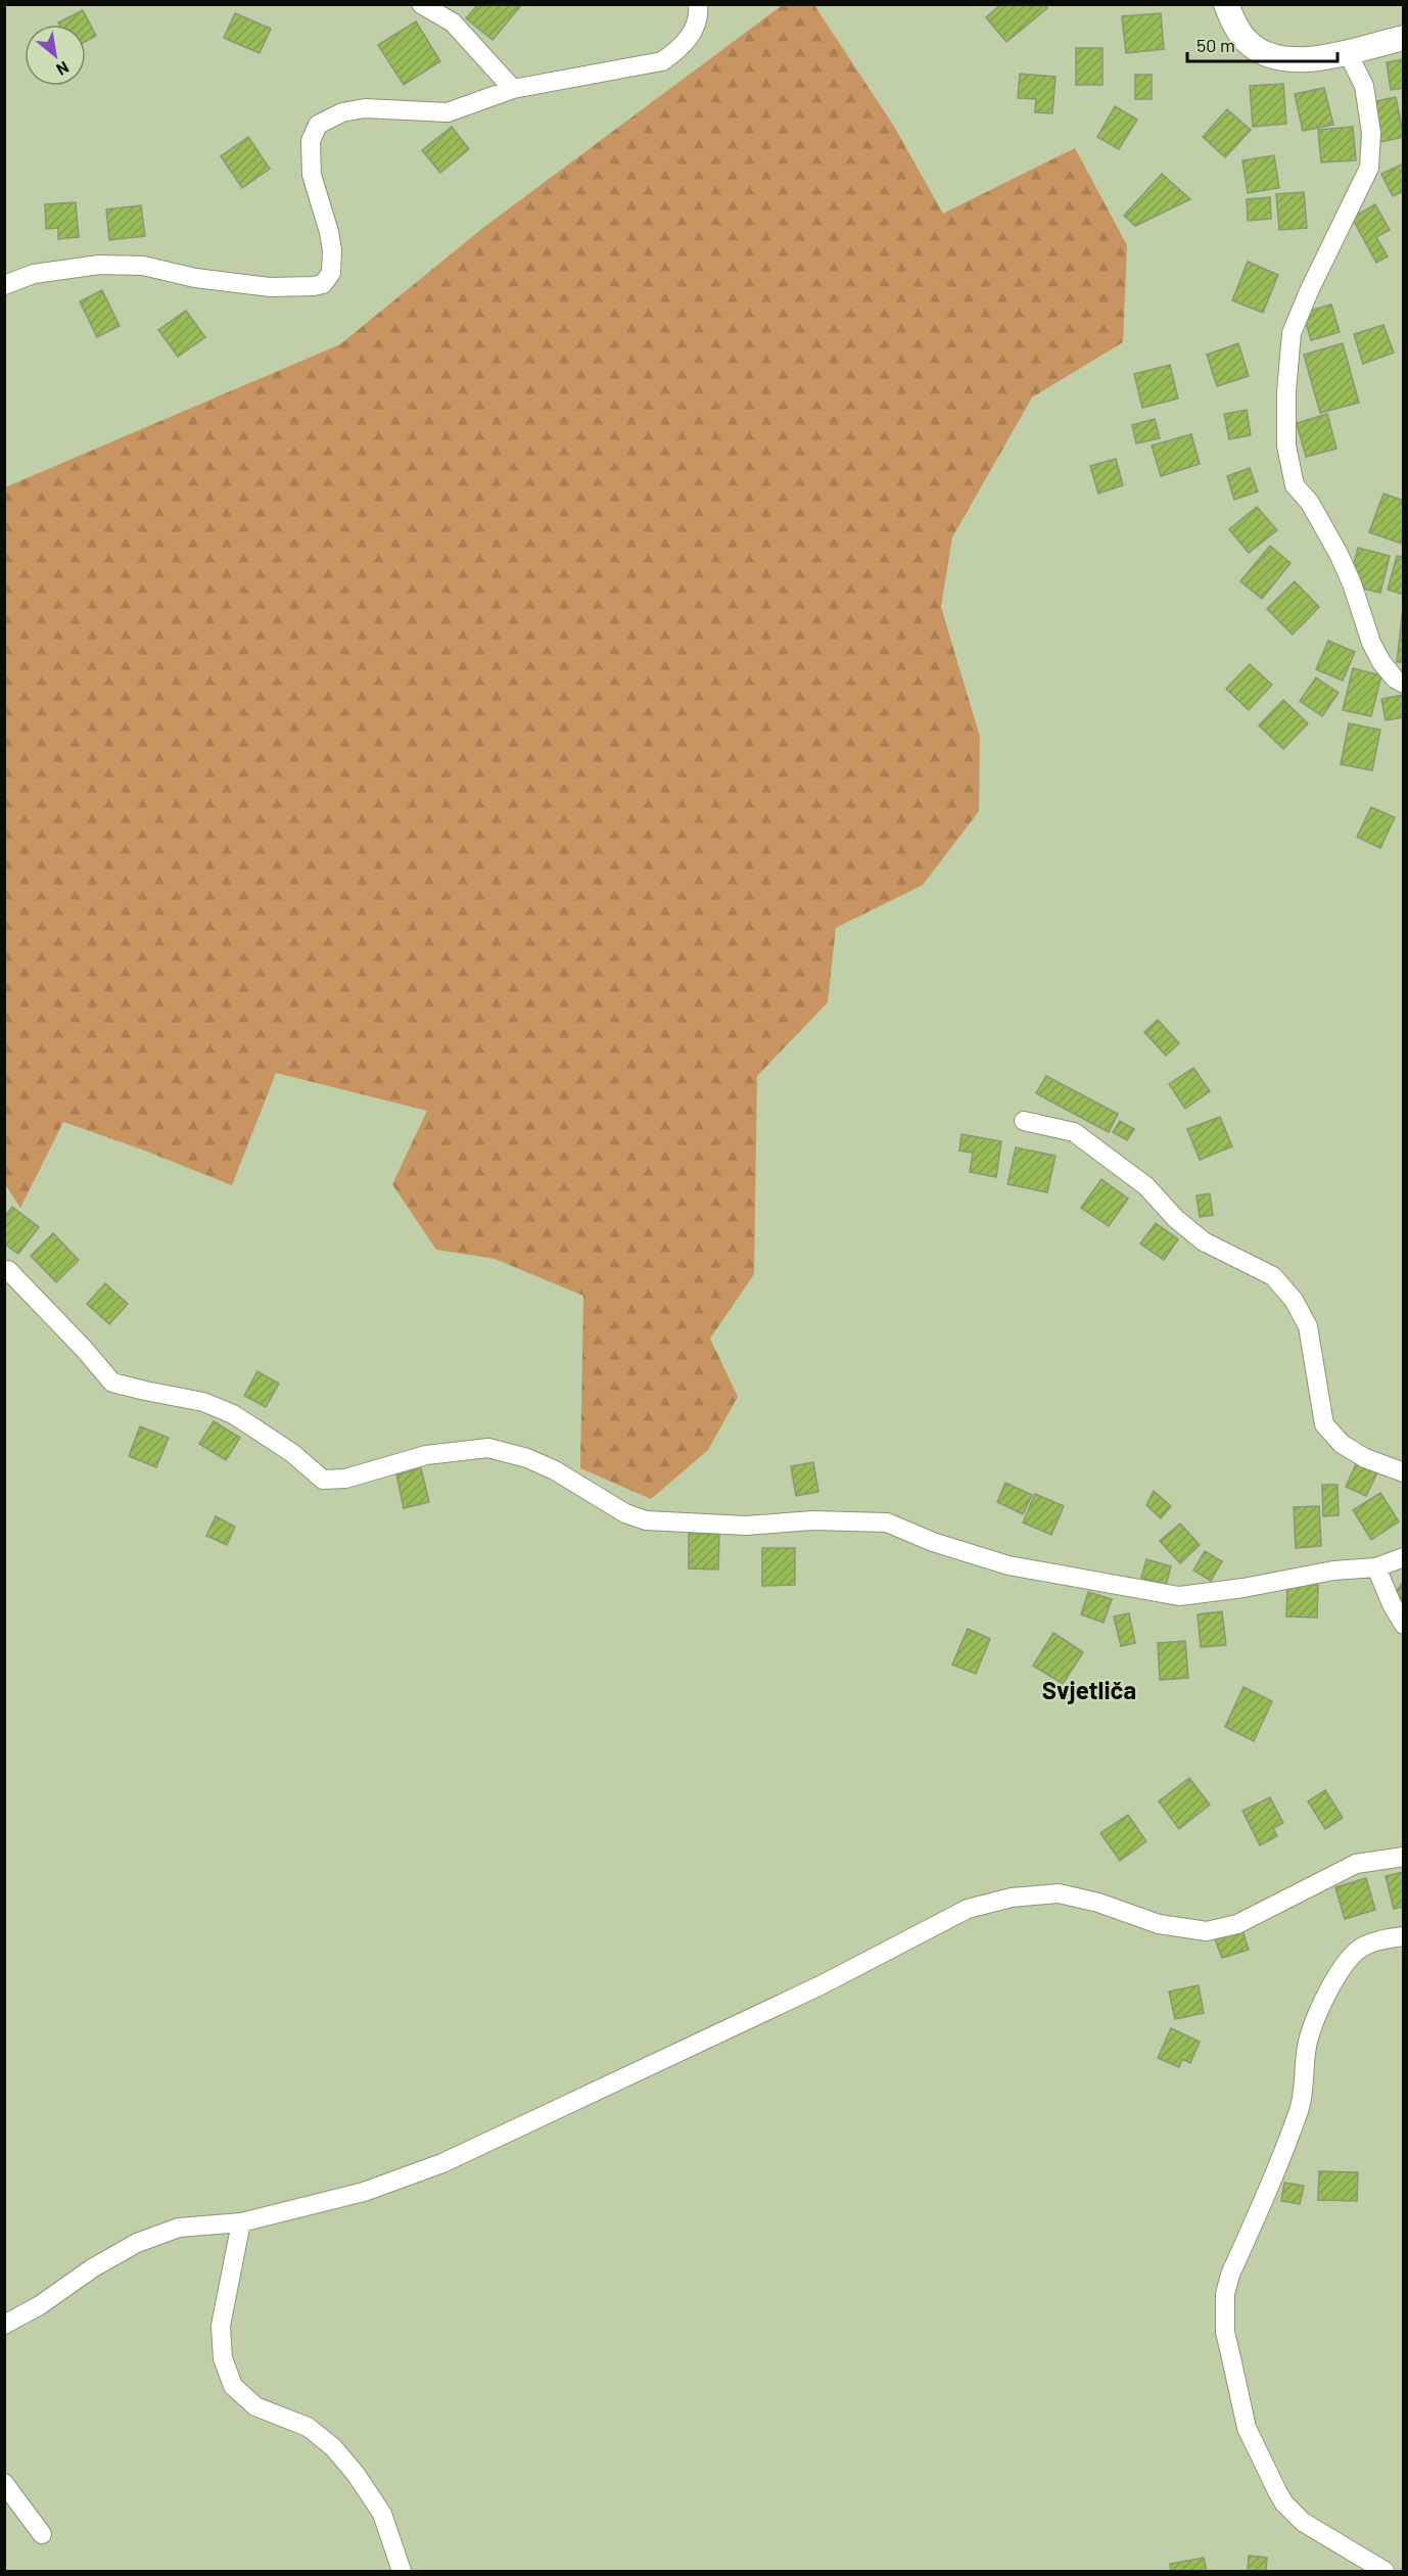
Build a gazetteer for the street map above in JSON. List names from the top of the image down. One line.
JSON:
{"districts":["Svjetliča"],"scale_bar":"50 m","north":"bottom right"}
